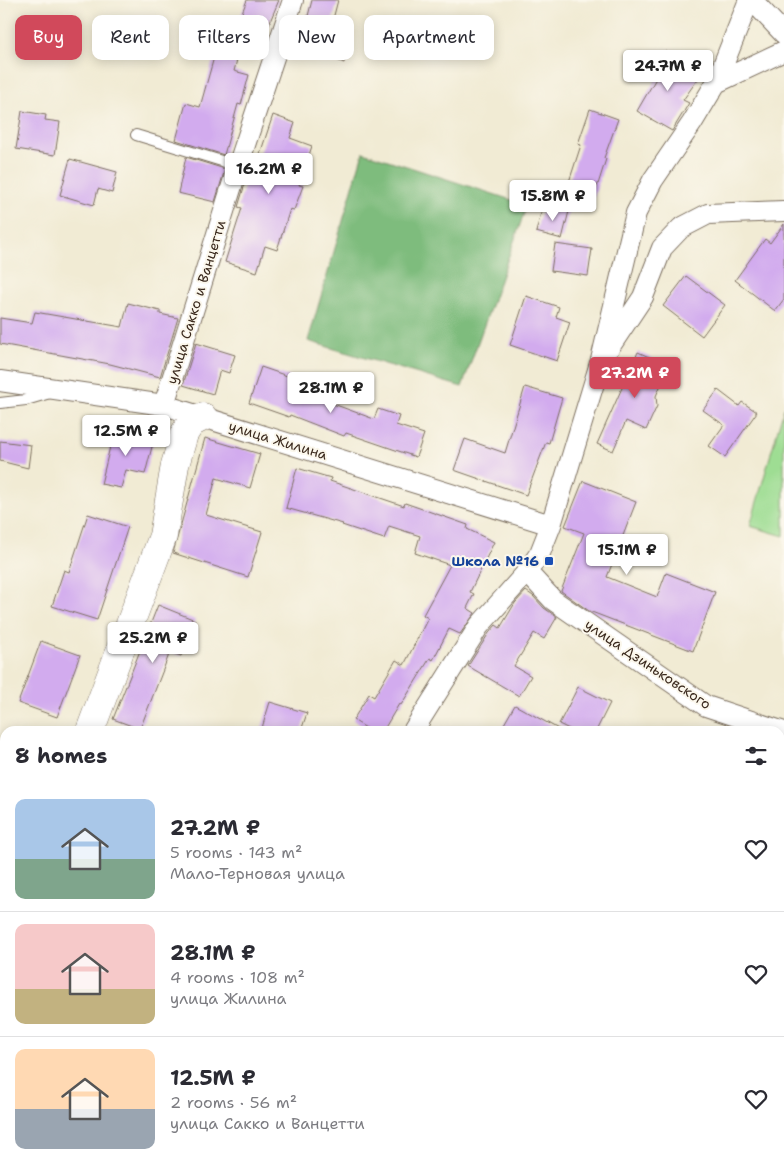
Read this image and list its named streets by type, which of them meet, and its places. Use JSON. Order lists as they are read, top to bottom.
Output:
{
  "streets": {
    "street": ["улица Сакко и Ванцетти", "улица Жилина", "улица Дзиньковского"]
  },
  "crossings": [
    ["улица Сакко и Ванцетти", "улица Жилина"]
  ],
  "places": {
    "transit": ["Школа №16"]
  },
  "page": {
    "chip": [
      "Buy",
      "Rent",
      "Filters",
      "New",
      "Apartment"
    ],
    "price": [
      "24.7M ₽",
      "16.2M ₽",
      "15.8M ₽",
      "27.2M ₽",
      "28.1M ₽",
      "12.5M ₽",
      "15.1M ₽",
      "25.2M ₽"
    ],
    "heading": "8 homes",
    "list": [
      {
        "name": "27.2M ₽",
        "note": "5 rooms · 143 m² · Мало-Терновая улица"
      },
      {
        "name": "28.1M ₽",
        "note": "4 rooms · 108 m² · улица Жилина"
      },
      {
        "name": "12.5M ₽",
        "note": "2 rooms · 56 m² · улица Сакко и Ванцетти"
      }
    ]
  }
}
